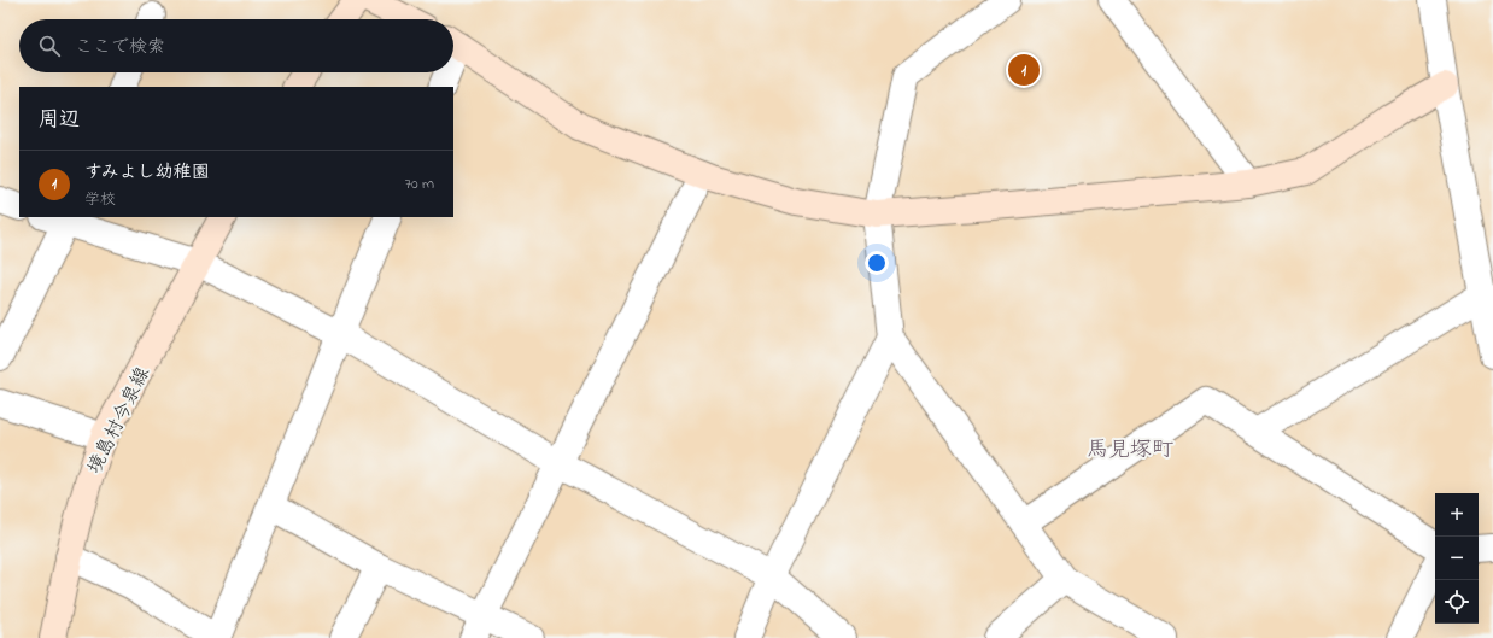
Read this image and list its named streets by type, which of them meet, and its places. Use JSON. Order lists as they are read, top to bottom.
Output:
{
  "streets": {
    "street": ["境島村今泉線"]
  },
  "districts": ["馬見塚町"],
  "page": {
    "search": "ここで検索",
    "pins": "1",
    "heading": "周辺",
    "list": [
      {
        "mark": "1",
        "name": "すみよし幼稚園",
        "note": "学校",
        "value": "70 m"
      }
    ],
    "map_buttons": ["+", "−"]
  }
}
